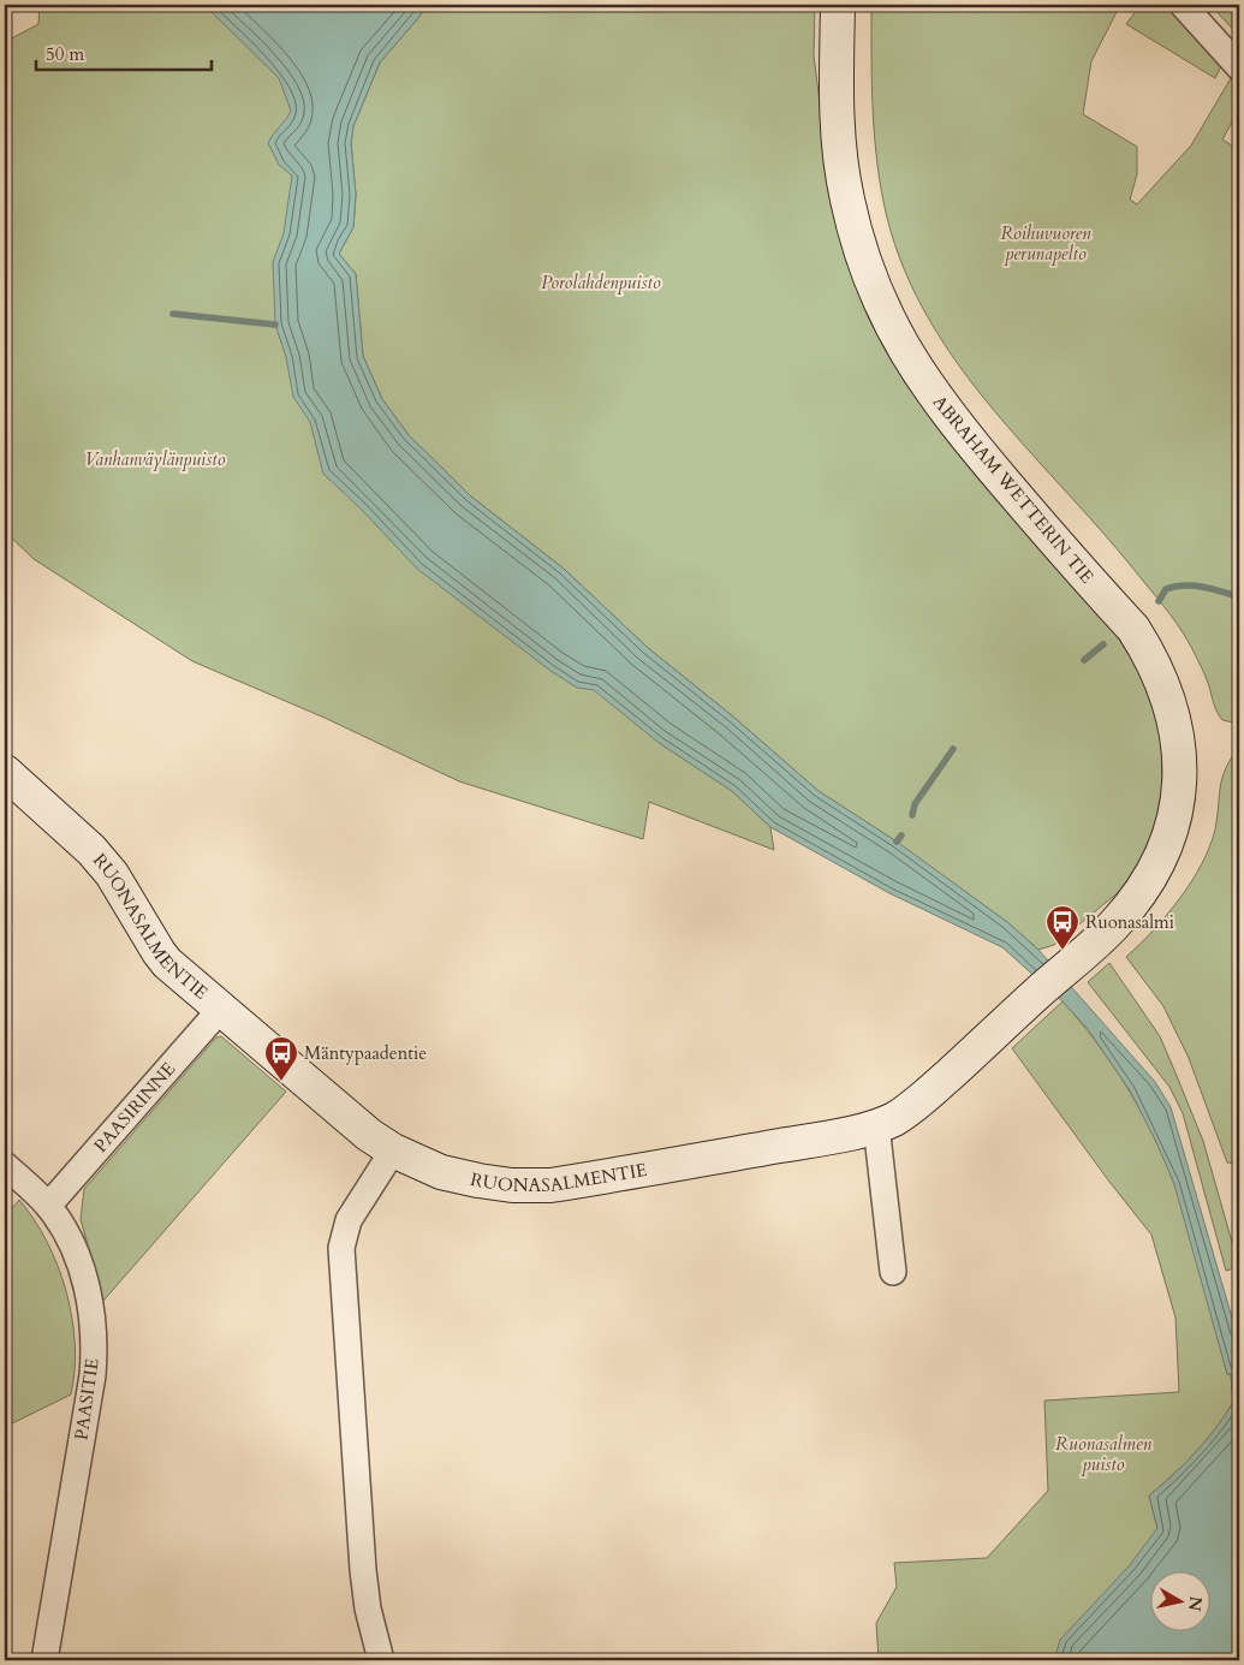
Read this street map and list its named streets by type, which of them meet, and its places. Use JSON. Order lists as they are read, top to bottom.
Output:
{
  "streets": {
    "street": [
      "ABRAHAM WETTERIN TIE",
      "RUONASALMENTIE",
      "PAASIRINNE",
      "PAASITIE"
    ]
  },
  "crossings": [
    ["ABRAHAM WETTERIN TIE", "RUONASALMENTIE"],
    ["RUONASALMENTIE", "PAASIRINNE"],
    ["PAASIRINNE", "PAASITIE"]
  ],
  "parks": [
    "Roihuvuoren perunapelto",
    "Porolahdenpuisto",
    "Vanhanväylänpuisto",
    "Ruonasalmen puisto"
  ],
  "places": {
    "bus stop": ["Ruonasalmi", "Mäntypaadentie"]
  },
  "scale_bar": "50 m",
  "north": "right"
}
